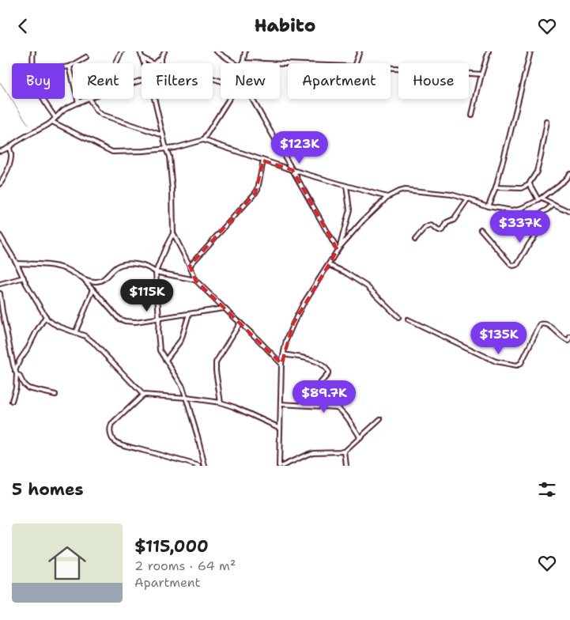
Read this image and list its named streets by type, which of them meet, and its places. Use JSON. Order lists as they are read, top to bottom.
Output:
{
  "page": {
    "header": "Habito",
    "chip": [
      "Buy",
      "Rent",
      "Filters",
      "New",
      "Apartment",
      "House"
    ],
    "price": [
      "$123K",
      "$337K",
      "$115K",
      "$135K",
      "$89.7K"
    ],
    "heading": "5 homes",
    "list": [
      {
        "name": "$115,000",
        "note": "2 rooms · 64 m² · Apartment"
      }
    ]
  }
}
